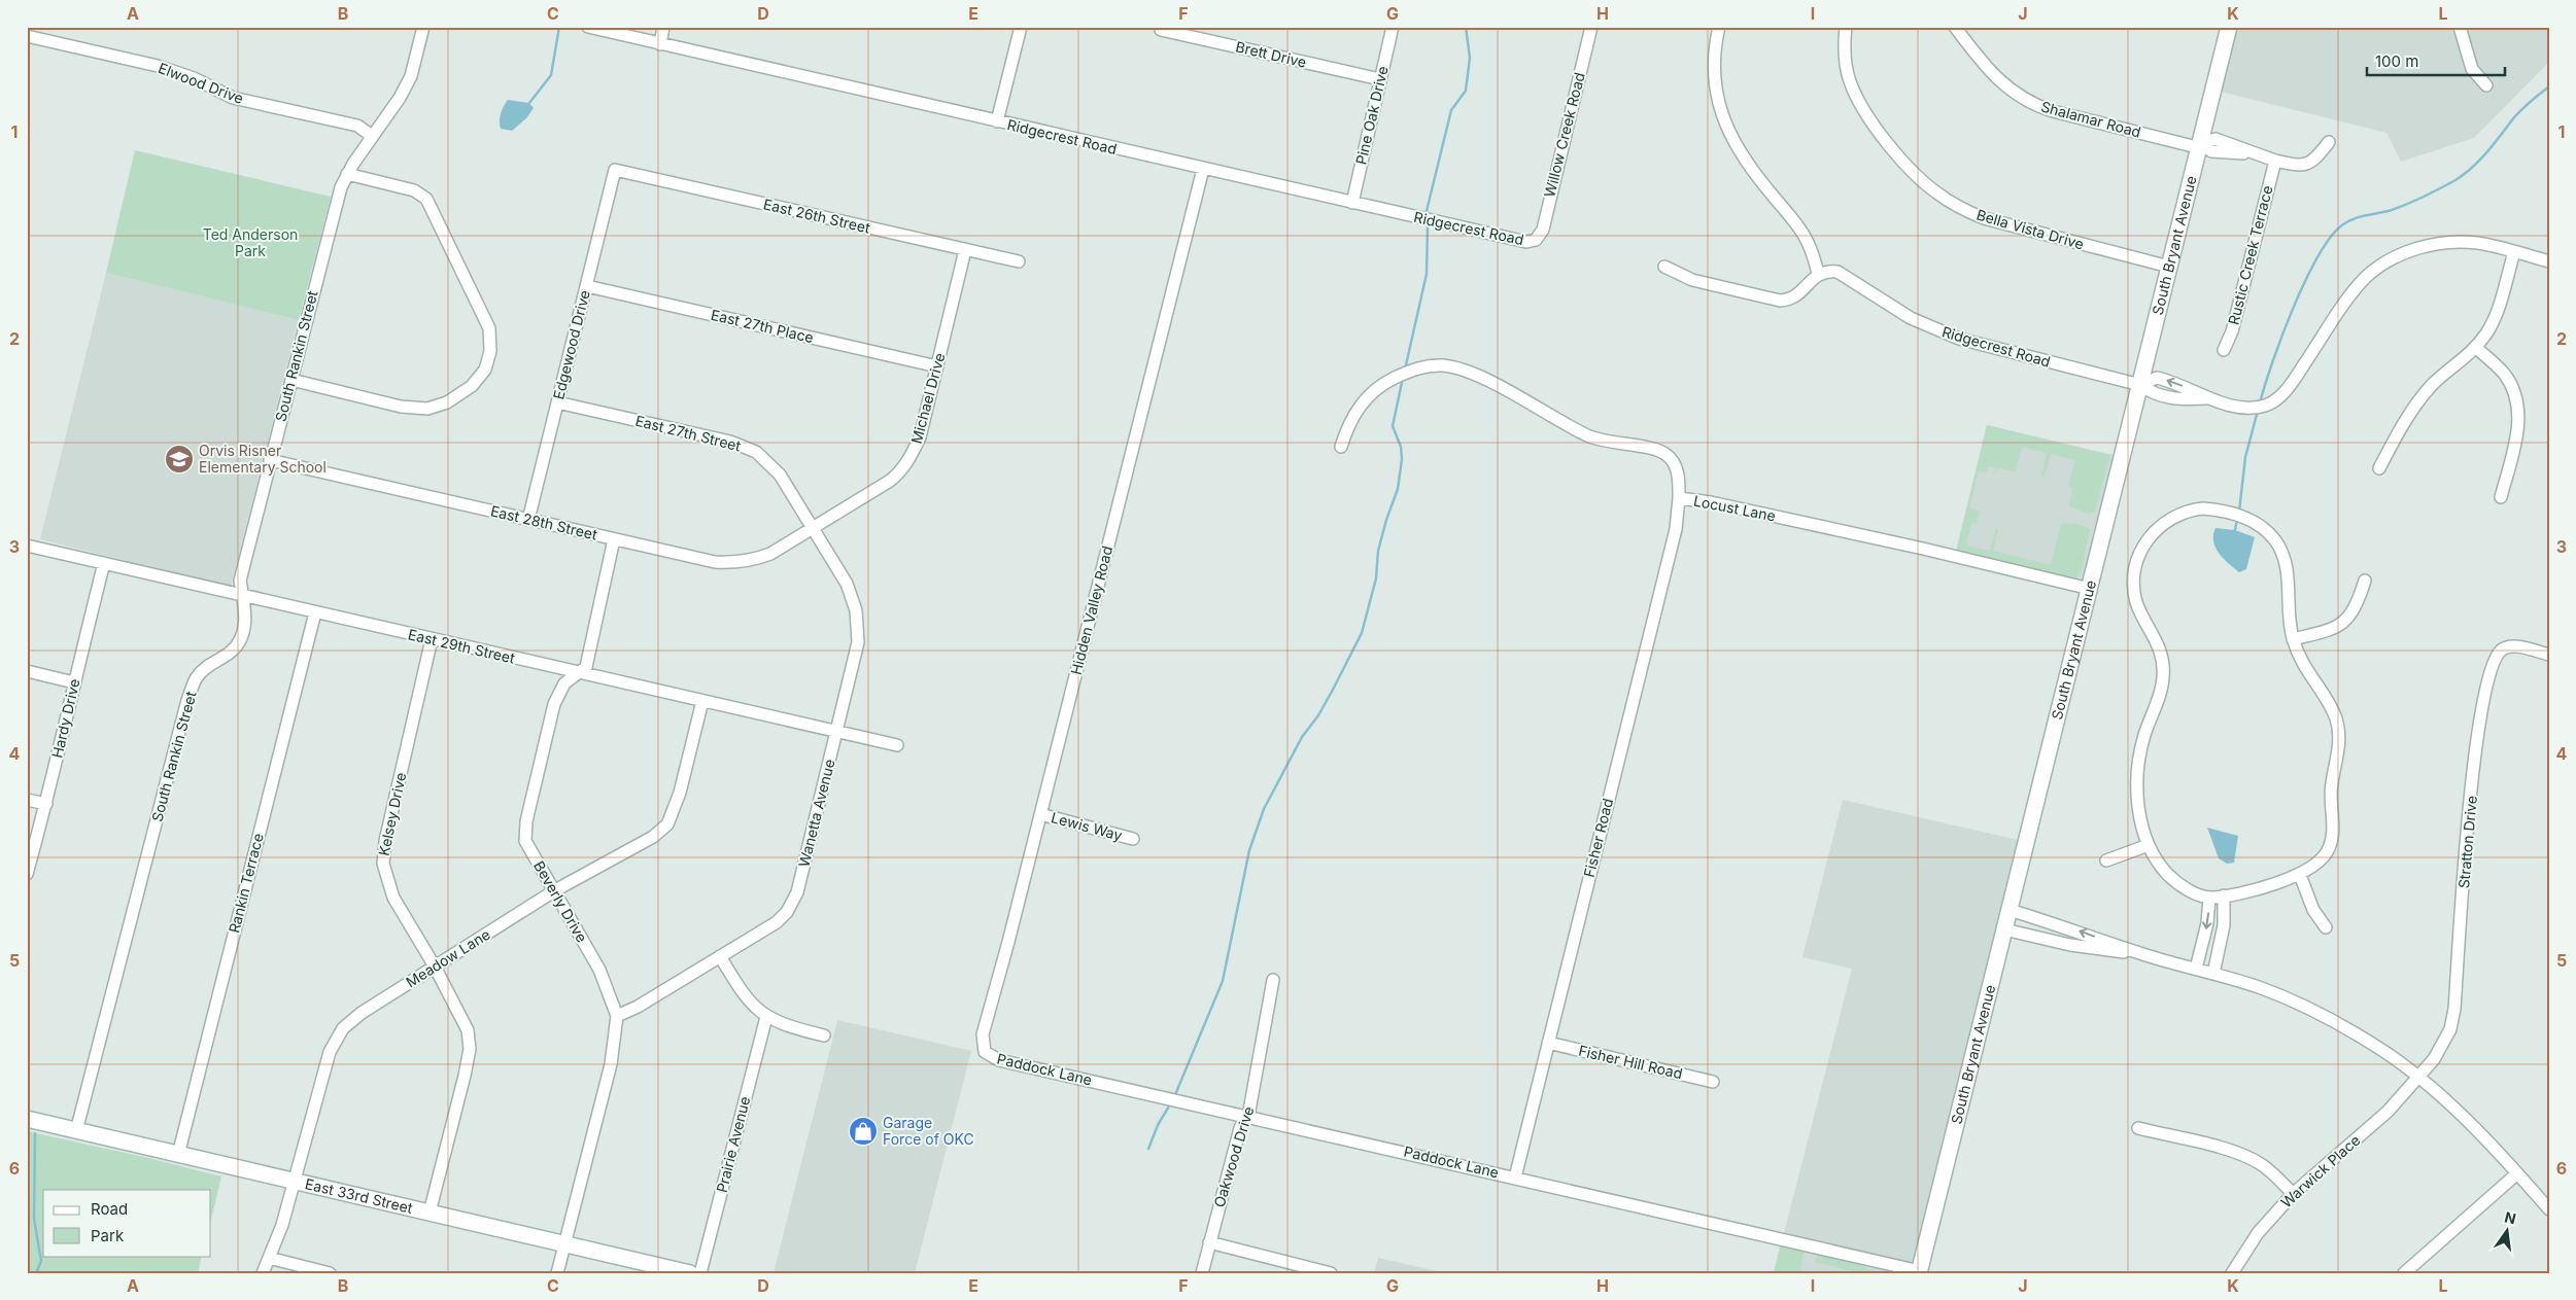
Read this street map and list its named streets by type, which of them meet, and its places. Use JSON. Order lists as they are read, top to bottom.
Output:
{
  "streets": {
    "street": [
      "Brett Drive",
      "Elwood Drive",
      "Pine Oak Drive",
      "Shalamar Road",
      "Willow Creek Road",
      "Ridgecrest Road",
      "East 26th Street",
      "Bella Vista Drive",
      "South Bryant Avenue",
      "Rustic Creek Terrace",
      "East 27th Place",
      "Edgewood Drive",
      "South Rankin Street",
      "Michael Drive",
      "East 27th Street",
      "Locust Lane",
      "East 28th Street",
      "Hidden Valley Road",
      "East 29th Street",
      "Hardy Drive",
      "Wanetta Avenue",
      "Kelsey Drive",
      "Lewis Way",
      "Fisher Road",
      "Stratton Drive",
      "Rankin Terrace",
      "Beverly Drive",
      "Meadow Lane",
      "Fisher Hill Road",
      "Paddock Lane",
      "Prairie Avenue",
      "Oakwood Drive",
      "Warwick Place",
      "East 33rd Street"
    ]
  },
  "crossings": [
    ["Brett Drive", "Pine Oak Drive"],
    ["Elwood Drive", "South Rankin Street"],
    ["Pine Oak Drive", "Ridgecrest Road"],
    ["Shalamar Road", "South Bryant Avenue"],
    ["Willow Creek Road", "Ridgecrest Road"],
    ["Ridgecrest Road", "South Bryant Avenue"],
    ["Ridgecrest Road", "Hidden Valley Road"],
    ["East 26th Street", "Edgewood Drive"],
    ["East 26th Street", "Michael Drive"],
    ["Bella Vista Drive", "South Bryant Avenue"],
    ["South Bryant Avenue", "Locust Lane"],
    ["South Bryant Avenue", "Paddock Lane"],
    ["East 27th Place", "Edgewood Drive"],
    ["East 27th Place", "Michael Drive"],
    ["Edgewood Drive", "East 27th Street"],
    ["Edgewood Drive", "East 28th Street"],
    ["South Rankin Street", "East 28th Street"],
    ["South Rankin Street", "East 29th Street"],
    ["South Rankin Street", "East 33rd Street"],
    ["Michael Drive", "East 27th Street"],
    ["Michael Drive", "East 28th Street"],
    ["Michael Drive", "Wanetta Avenue"],
    ["East 27th Street", "East 28th Street"],
    ["East 27th Street", "Wanetta Avenue"],
    ["Locust Lane", "Fisher Road"],
    ["East 28th Street", "Wanetta Avenue"],
    ["East 28th Street", "Beverly Drive"],
    ["Hidden Valley Road", "Lewis Way"],
    ["Hidden Valley Road", "Paddock Lane"],
    ["East 29th Street", "Hardy Drive"],
    ["East 29th Street", "Wanetta Avenue"],
    ["East 29th Street", "Kelsey Drive"],
    ["East 29th Street", "Rankin Terrace"],
    ["East 29th Street", "Beverly Drive"],
    ["East 29th Street", "Meadow Lane"],
    ["Wanetta Avenue", "Beverly Drive"],
    ["Kelsey Drive", "Meadow Lane"],
    ["Kelsey Drive", "East 33rd Street"],
    ["Fisher Road", "Fisher Hill Road"],
    ["Fisher Road", "Paddock Lane"],
    ["Stratton Drive", "Warwick Place"],
    ["Rankin Terrace", "East 33rd Street"],
    ["Beverly Drive", "Meadow Lane"],
    ["Beverly Drive", "East 33rd Street"],
    ["Meadow Lane", "East 33rd Street"],
    ["Paddock Lane", "Oakwood Drive"]
  ],
  "parks": ["Ted Anderson Park"],
  "places": {
    "school or university": ["Orvis Risner Elementary School"],
    "shop": ["Garage Force of OKC"]
  },
  "legend": ["Road", "Park"],
  "scale_bar": "100 m",
  "north": "top",
  "grid": {
    "columns": [
      "A",
      "B",
      "C",
      "D",
      "E",
      "F",
      "G",
      "H",
      "I",
      "J",
      "K",
      "L"
    ],
    "rows": [
      "1",
      "2",
      "3",
      "4",
      "5",
      "6"
    ]
  }
}
